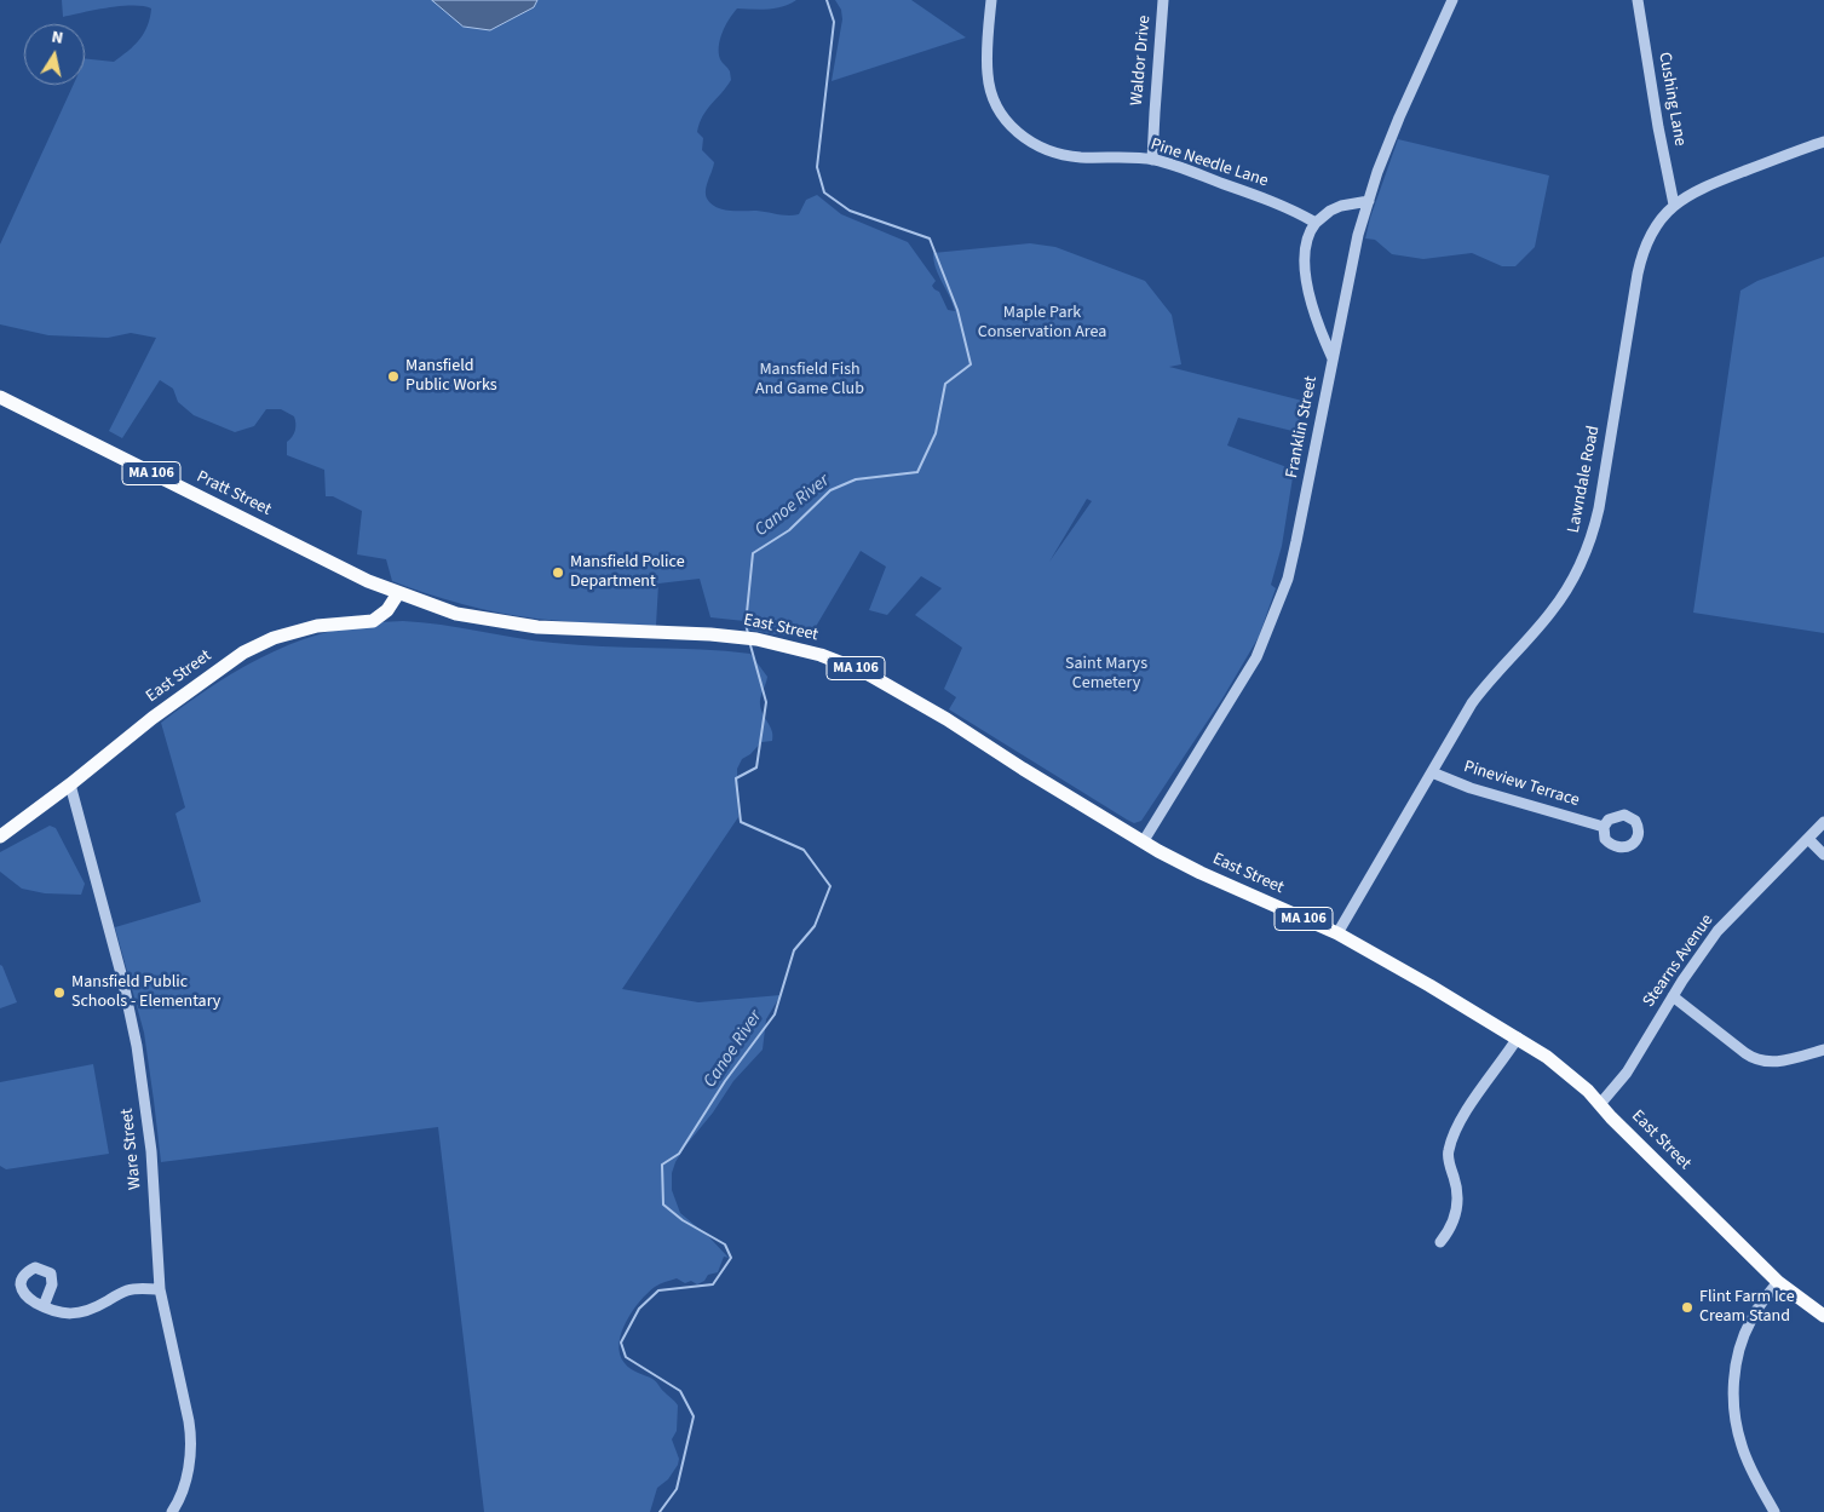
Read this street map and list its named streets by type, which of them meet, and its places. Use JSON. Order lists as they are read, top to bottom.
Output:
{
  "streets": {
    "main road": ["MA 106", "Pratt Street", "East Street"],
    "street": [
      "Waldor Drive",
      "Cushing Lane",
      "Pine Needle Lane",
      "Franklin Street",
      "Lawndale Road",
      "Pineview Terrace",
      "Stearns Avenue",
      "Ware Street"
    ]
  },
  "crossings": [
    ["Waldor Drive", "Pine Needle Lane"],
    ["Cushing Lane", "Lawndale Road"],
    ["Franklin Street", "East Street"],
    ["MA 106", "East Street"],
    ["Lawndale Road", "East Street"],
    ["Lawndale Road", "Pineview Terrace"],
    ["Pratt Street", "East Street"],
    ["East Street", "Stearns Avenue"],
    ["East Street", "Ware Street"]
  ],
  "water": ["Canoe River"],
  "parks": ["Maple Park Conservation Area", "Mansfield Fish And Game Club", "Saint Marys Cemetery"],
  "places": [
    "Mansfield Public Works",
    "Mansfield Police Department",
    "Mansfield Public Schools - Elementary",
    "Flint Farm Ice Cream Stand"
  ],
  "north": "top"
}
